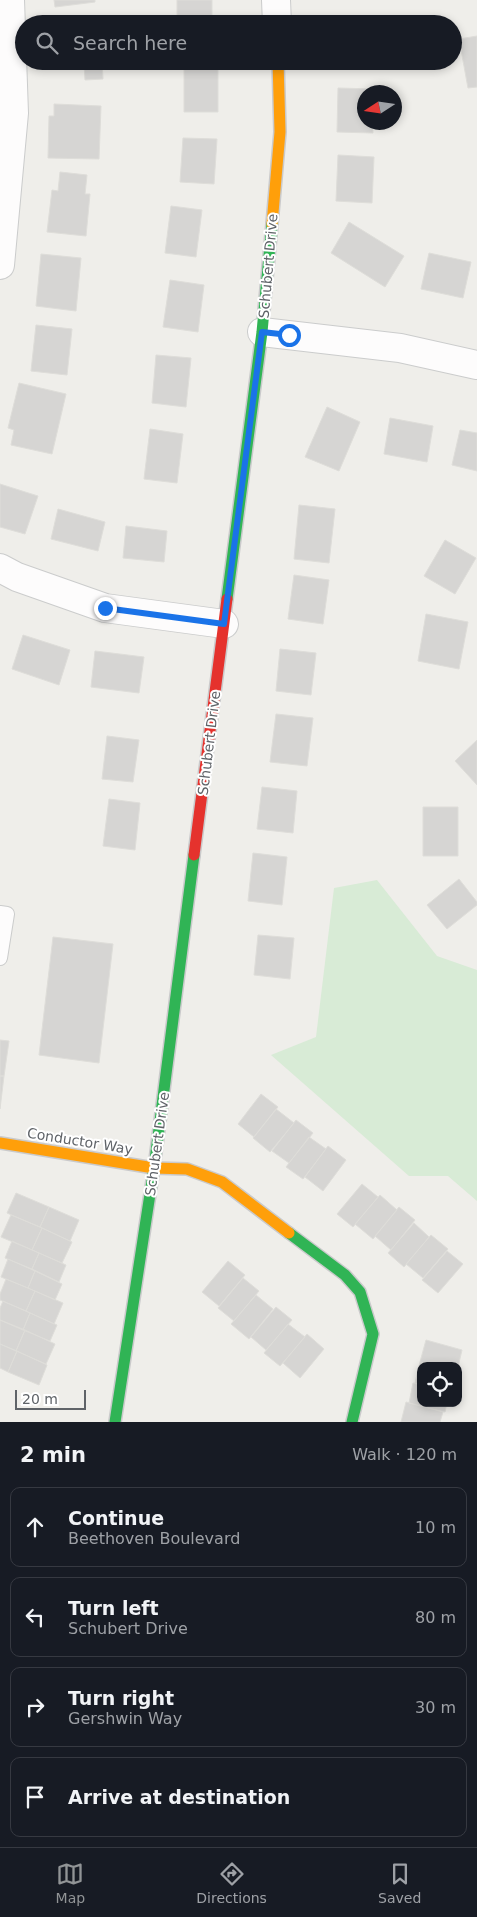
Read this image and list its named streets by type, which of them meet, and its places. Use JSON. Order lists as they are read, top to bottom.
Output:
{
  "streets": {
    "street": ["Schubert Drive", "Conductor Way"]
  },
  "crossings": [
    ["Schubert Drive", "Conductor Way"]
  ],
  "scale_bar": "20 m",
  "north": "left",
  "page": {
    "search": "Search here",
    "scale": "20 m",
    "heading": ["2 min", "Walk · 120 m"],
    "list": [
      ["Continue", "Beethoven Boulevard", "10 m"],
      ["Turn left", "Schubert Drive", "80 m"],
      ["Turn right", "Gershwin Way", "30 m"],
      "Arrive at destination"
    ],
    "nav": ["Map", "Directions", "Saved"]
  }
}
